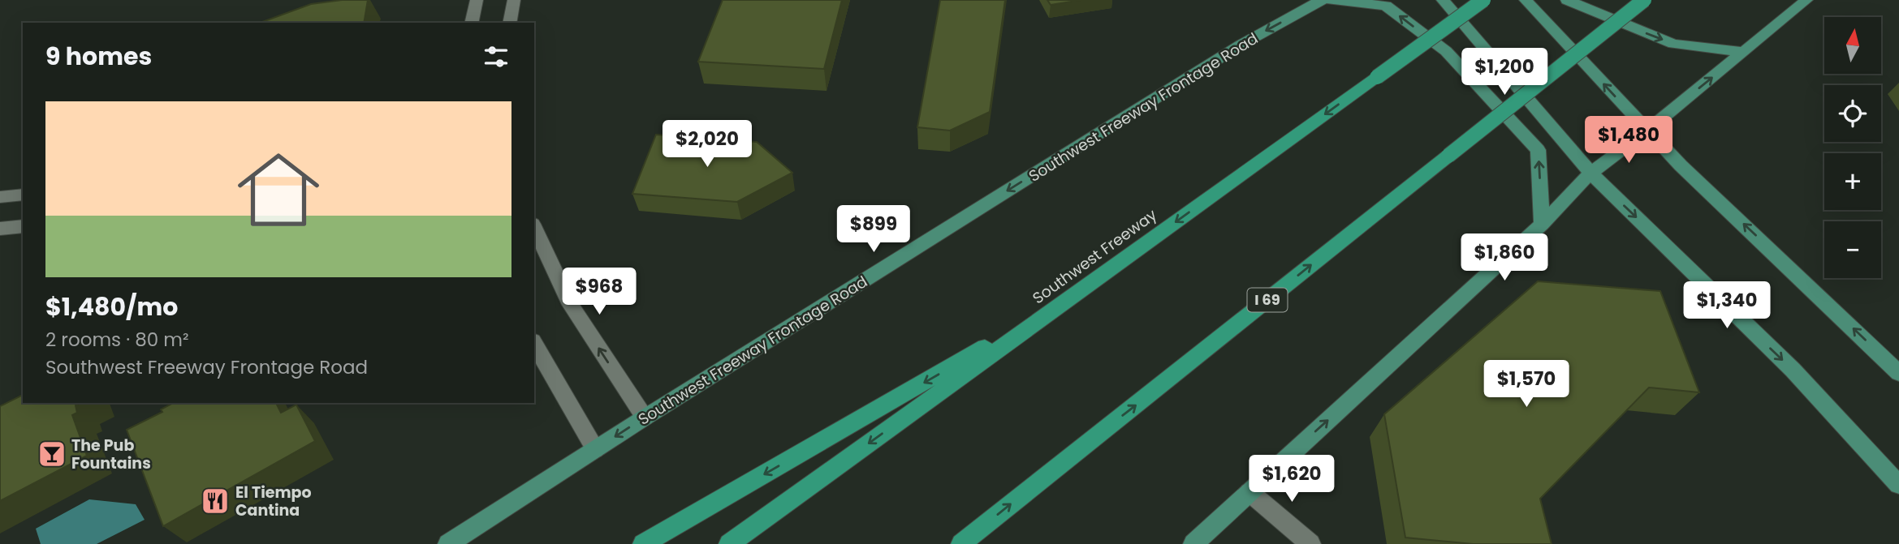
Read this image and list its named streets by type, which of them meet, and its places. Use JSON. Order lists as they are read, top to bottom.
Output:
{
  "streets": {
    "highway": ["Southwest Freeway", "I 69"],
    "main road": ["Southwest Freeway Frontage Road"]
  },
  "one_way": ["Southwest Freeway Frontage Road"],
  "places": {
    "bar": ["The Pub Fountains"],
    "restaurant": ["El Tiempo Cantina"]
  },
  "north": "top",
  "page": {
    "map_buttons": ["+", "−"],
    "heading": "9 homes",
    "price": [
      "$1,200",
      "$1,480",
      "$2,020",
      "$899",
      "$1,860",
      "$968",
      "$1,340",
      "$1,570",
      "$1,620"
    ],
    "list": [
      {
        "name": "$1,480/mo",
        "note": "2 rooms · 80 m² · Southwest Freeway Frontage Road"
      }
    ]
  }
}
